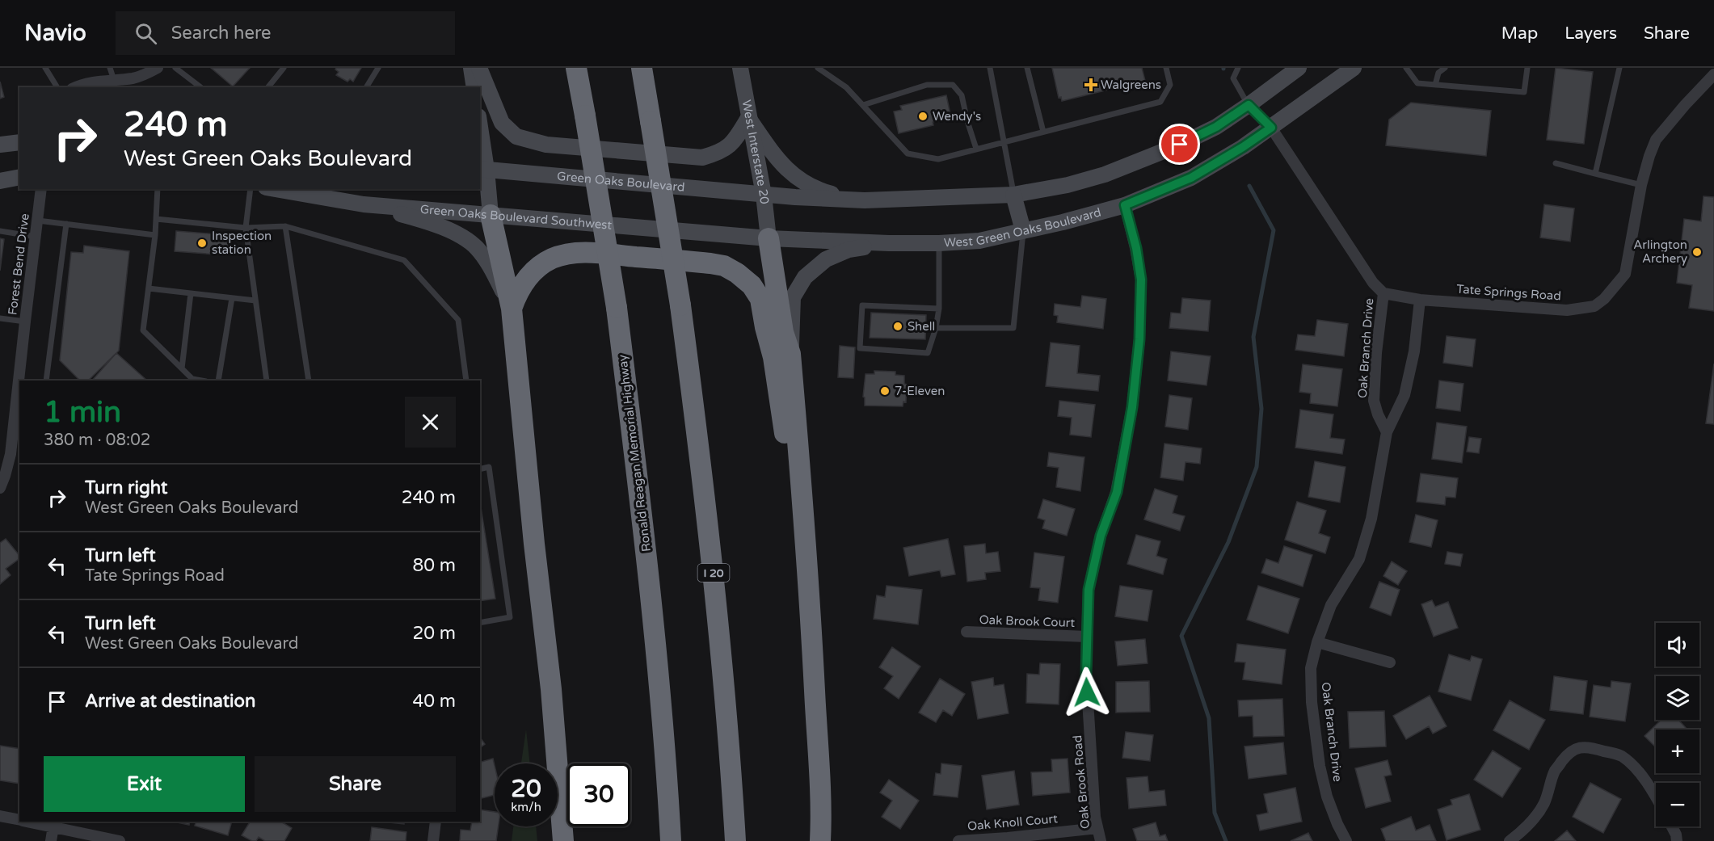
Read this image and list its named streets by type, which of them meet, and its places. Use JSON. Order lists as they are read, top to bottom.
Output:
{
  "streets": {
    "highway": ["Ronald Reagan Memorial Highway", "I 20"],
    "main road": [
      "West Interstate 20",
      "Green Oaks Boulevard",
      "Green Oaks Boulevard Southwest",
      "West Green Oaks Boulevard"
    ],
    "street": [
      "Forest Bend Drive",
      "Tate Springs Road",
      "Oak Branch Drive",
      "Oak Brook Court",
      "Oak Brook Road",
      "Oak Knoll Court"
    ]
  },
  "crossings": [
    ["West Interstate 20", "Green Oaks Boulevard"],
    ["West Interstate 20", "Green Oaks Boulevard Southwest"],
    ["West Interstate 20", "West Green Oaks Boulevard"],
    ["Green Oaks Boulevard Southwest", "West Green Oaks Boulevard"],
    ["West Green Oaks Boulevard", "Oak Brook Road"],
    ["Tate Springs Road", "Oak Branch Drive"],
    ["Oak Brook Court", "Oak Brook Road"],
    ["Oak Brook Road", "Oak Knoll Court"]
  ],
  "places": {
    "health": ["Walgreens"],
    "other": [
      "Wendy's",
      "Inspection station",
      "Arlington Archery",
      "Shell",
      "7-Eleven"
    ]
  },
  "page": {
    "header": "Navio",
    "search": "Search here",
    "nav": ["Map", "Layers", "Share"],
    "turn": ["240 m", "West Green Oaks Boulevard"],
    "heading": ["1 min", "380 m · 08:02"],
    "list": [
      {
        "name": "Turn right",
        "note": "West Green Oaks Boulevard",
        "value": "240 m"
      },
      {
        "name": "Turn left",
        "note": "Tate Springs Road",
        "value": "80 m"
      },
      {
        "name": "Turn left",
        "note": "West Green Oaks Boulevard",
        "value": "20 m"
      },
      {
        "name": "Arrive at destination",
        "value": "40 m"
      }
    ],
    "map_buttons": ["+", "−"],
    "buttons": ["Exit", "Share"],
    "speed": "20 km/h",
    "limit": "30"
  }
}
